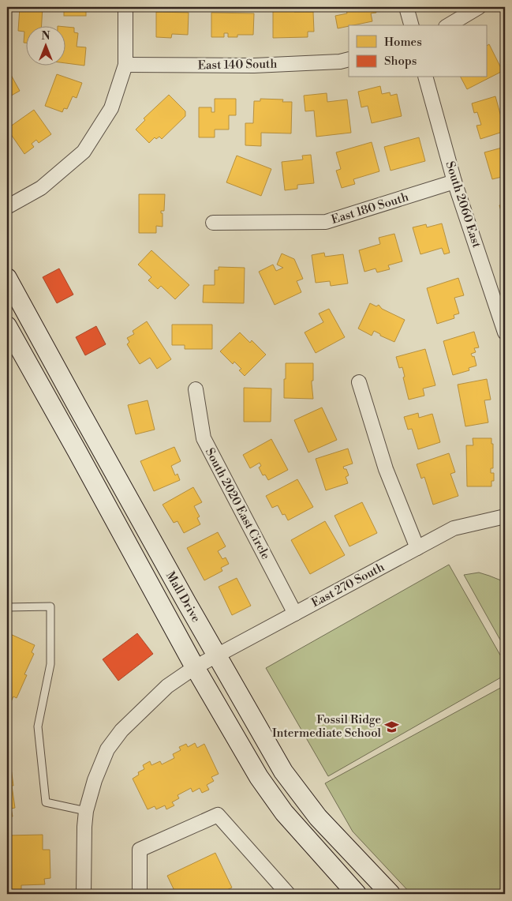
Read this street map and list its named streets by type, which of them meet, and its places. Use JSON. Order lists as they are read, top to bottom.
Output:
{
  "streets": {
    "main road": ["Mall Drive"],
    "street": [
      "East 140 South",
      "South 2060 East",
      "East 180 South",
      "South 2020 East Circle",
      "East 270 South"
    ]
  },
  "crossings": [
    ["South 2060 East", "East 180 South"],
    ["South 2020 East Circle", "East 270 South"],
    ["East 270 South", "Mall Drive"]
  ],
  "places": {
    "school or university": ["Fossil Ridge Intermediate School"]
  },
  "legend": ["Homes", "Shops"],
  "north": "top"
}
